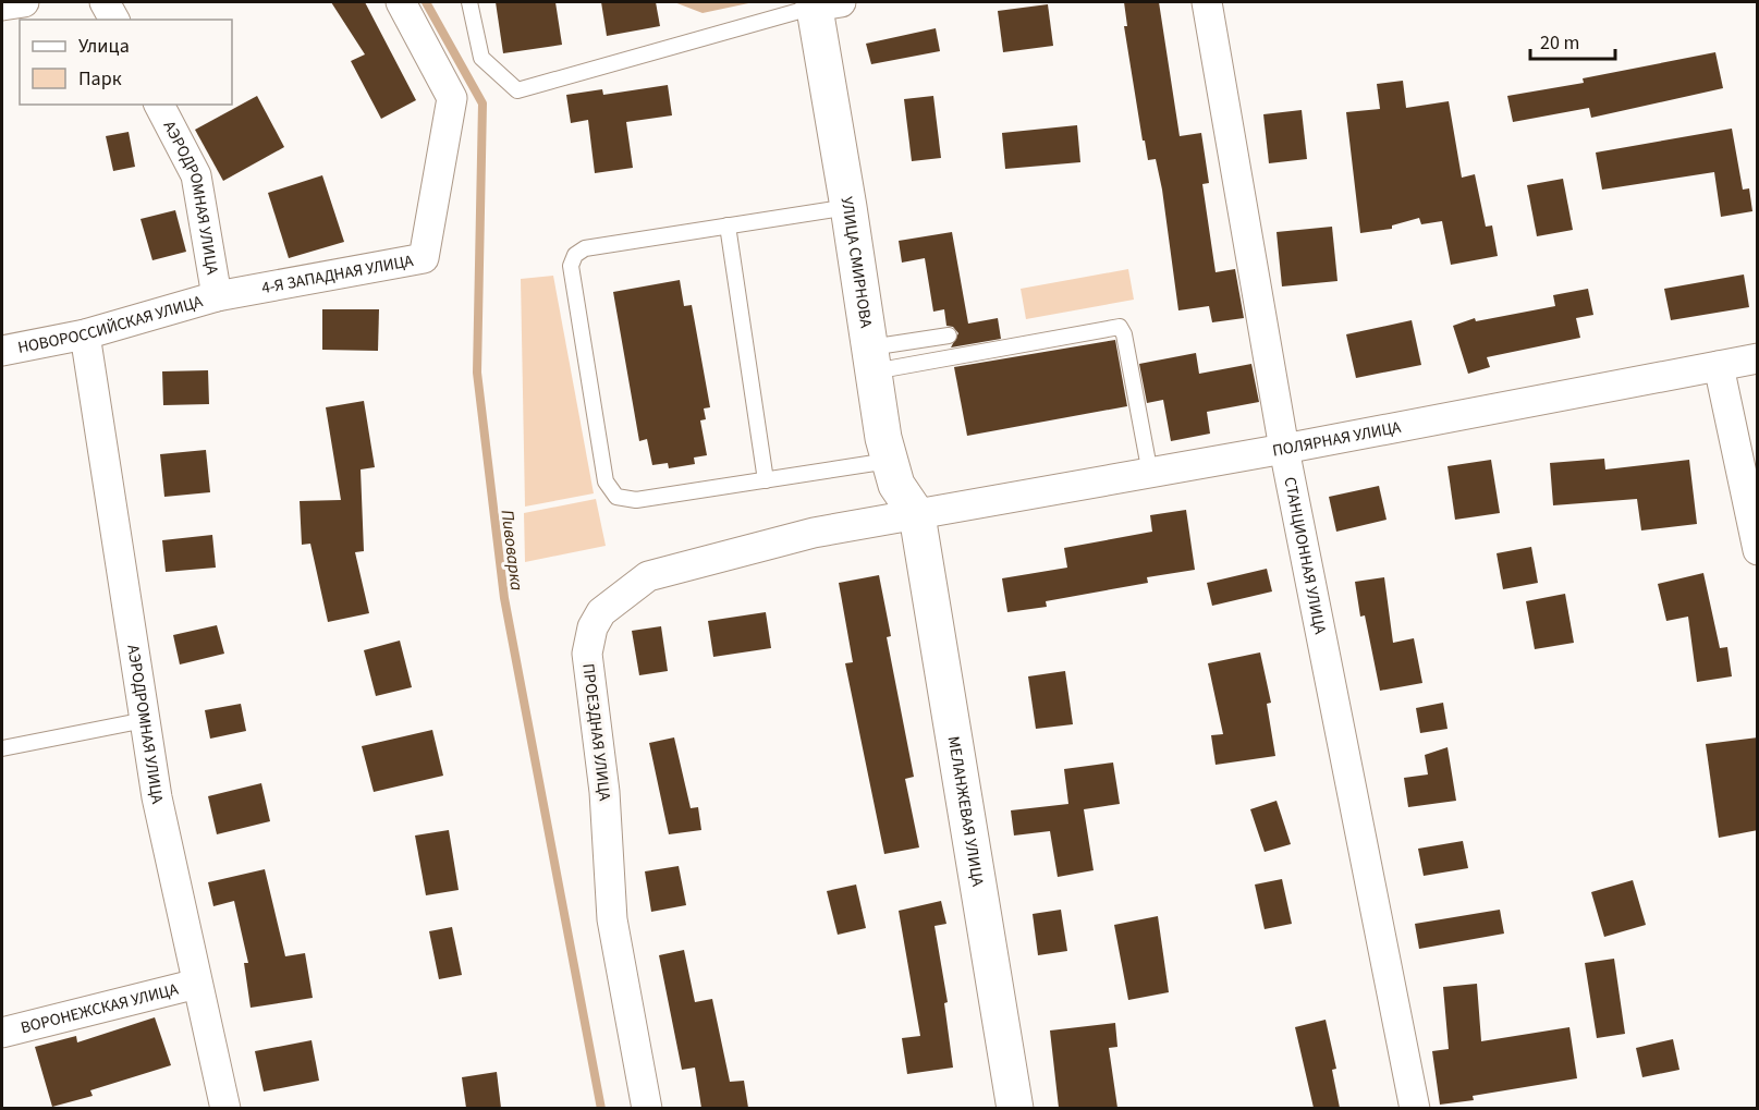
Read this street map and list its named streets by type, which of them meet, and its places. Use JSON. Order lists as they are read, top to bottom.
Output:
{
  "streets": {
    "street": [
      "АЭРОДРОМНАЯ УЛИЦА",
      "УЛИЦА СМИРНОВА",
      "4-Я ЗАПАДНАЯ УЛИЦА",
      "НОВОРОССИЙСКАЯ УЛИЦА",
      "ПОЛЯРНАЯ УЛИЦА",
      "СТАНЦИОННАЯ УЛИЦА",
      "ПРОЕЗДНАЯ УЛИЦА",
      "МЕЛАНЖЕВАЯ УЛИЦА",
      "ВОРОНЕЖСКАЯ УЛИЦА"
    ]
  },
  "crossings": [
    ["АЭРОДРОМНАЯ УЛИЦА", "4-Я ЗАПАДНАЯ УЛИЦА"],
    ["АЭРОДРОМНАЯ УЛИЦА", "НОВОРОССИЙСКАЯ УЛИЦА"],
    ["АЭРОДРОМНАЯ УЛИЦА", "ВОРОНЕЖСКАЯ УЛИЦА"],
    ["УЛИЦА СМИРНОВА", "ПОЛЯРНАЯ УЛИЦА"],
    ["УЛИЦА СМИРНОВА", "ПРОЕЗДНАЯ УЛИЦА"],
    ["УЛИЦА СМИРНОВА", "МЕЛАНЖЕВАЯ УЛИЦА"],
    ["4-Я ЗАПАДНАЯ УЛИЦА", "НОВОРОССИЙСКАЯ УЛИЦА"],
    ["ПОЛЯРНАЯ УЛИЦА", "СТАНЦИОННАЯ УЛИЦА"],
    ["ПОЛЯРНАЯ УЛИЦА", "ПРОЕЗДНАЯ УЛИЦА"],
    ["ПОЛЯРНАЯ УЛИЦА", "МЕЛАНЖЕВАЯ УЛИЦА"],
    ["ПРОЕЗДНАЯ УЛИЦА", "МЕЛАНЖЕВАЯ УЛИЦА"]
  ],
  "water": ["Пивоварка"],
  "legend": ["Улица", "Парк"],
  "scale_bar": "20 m"
}
